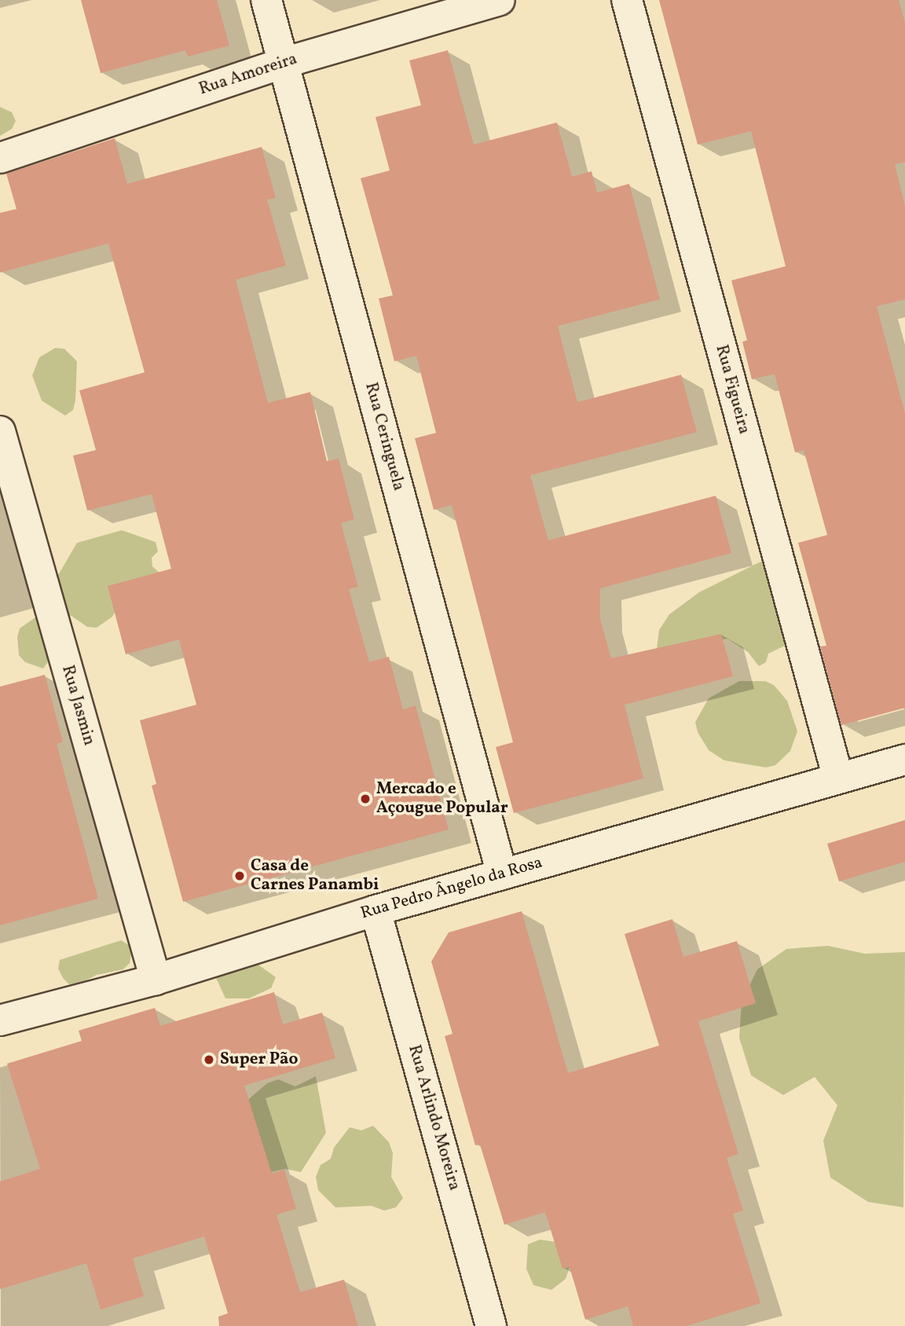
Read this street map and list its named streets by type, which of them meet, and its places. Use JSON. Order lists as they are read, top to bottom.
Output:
{
  "streets": {
    "street": [
      "Rua Amoreira",
      "Rua Figueira",
      "Rua Ceringuela",
      "Rua Jasmin",
      "Rua Pedro Ângelo da Rosa",
      "Rua Arlindo Moreira"
    ]
  },
  "crossings": [
    ["Rua Amoreira", "Rua Ceringuela"],
    ["Rua Figueira", "Rua Pedro Ângelo da Rosa"],
    ["Rua Ceringuela", "Rua Pedro Ângelo da Rosa"],
    ["Rua Jasmin", "Rua Pedro Ângelo da Rosa"],
    ["Rua Pedro Ângelo da Rosa", "Rua Arlindo Moreira"]
  ],
  "places": ["Mercado e Açougue Popular", "Casa de Carnes Panambi", "Super Pão"]
}
